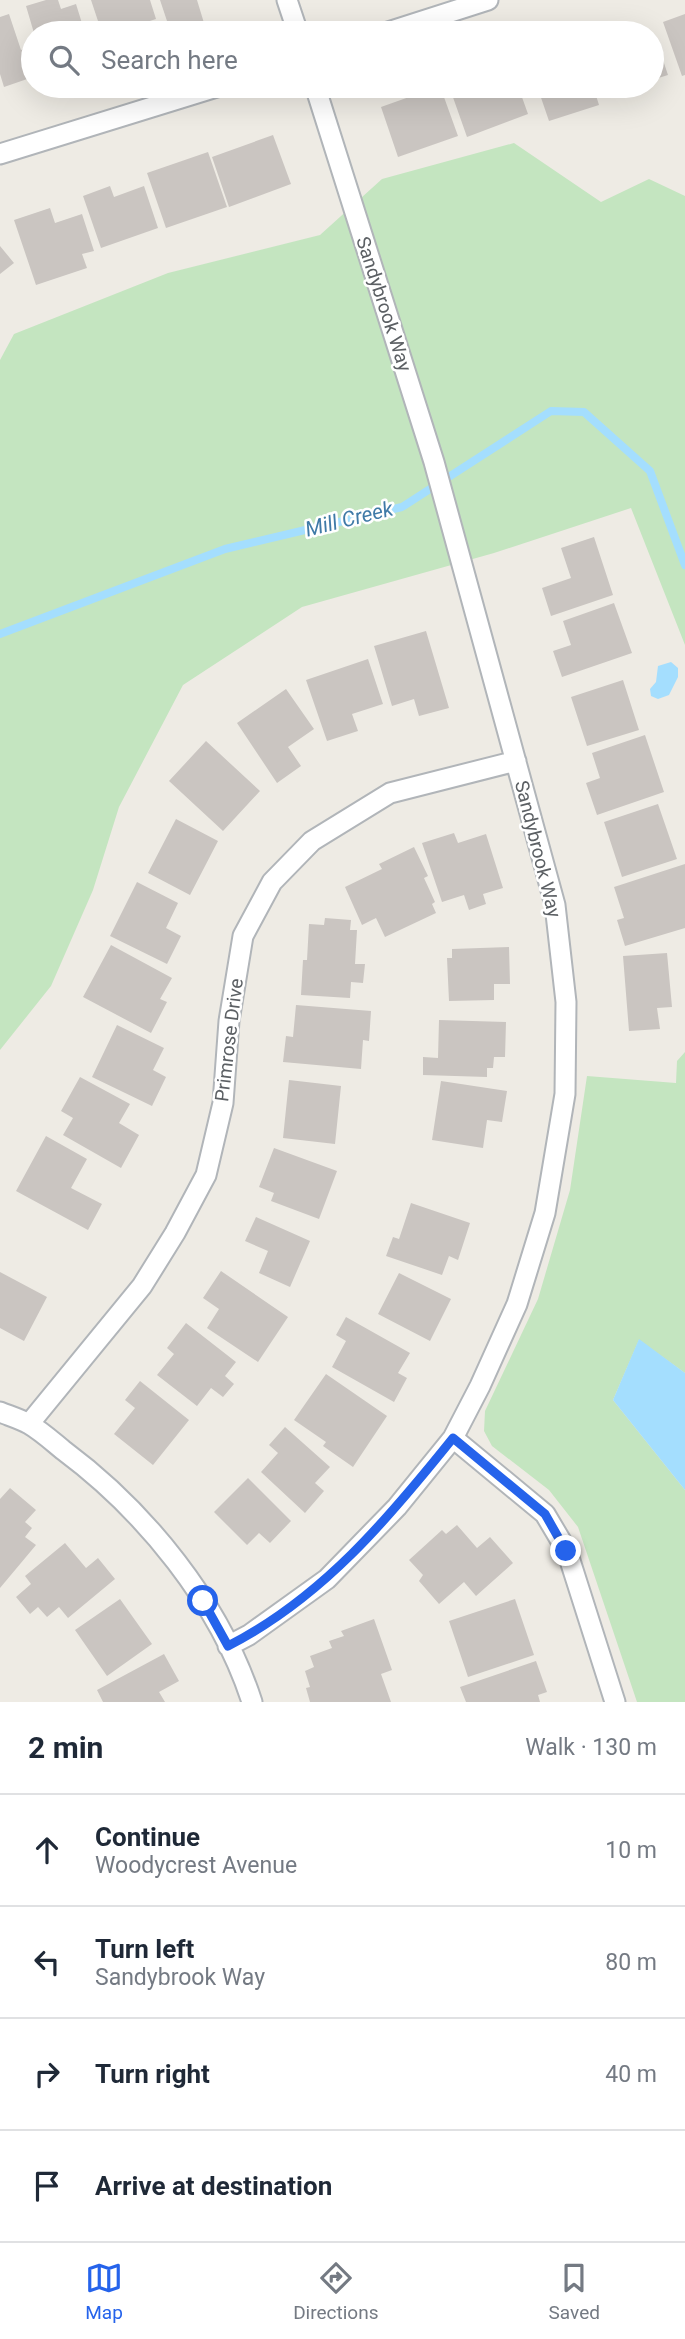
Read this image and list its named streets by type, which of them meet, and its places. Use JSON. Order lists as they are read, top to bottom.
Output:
{
  "streets": {
    "street": ["Sandybrook Way", "Primrose Drive"]
  },
  "crossings": [
    ["Sandybrook Way", "Primrose Drive"]
  ],
  "water": ["Mill Creek"],
  "page": {
    "search": "Search here",
    "heading": ["2 min", "Walk · 130 m"],
    "list": [
      ["Continue", "Woodycrest Avenue", "10 m"],
      ["Turn left", "Sandybrook Way", "80 m"],
      ["Turn right", "40 m"],
      "Arrive at destination"
    ],
    "nav": ["Map", "Directions", "Saved"]
  }
}
